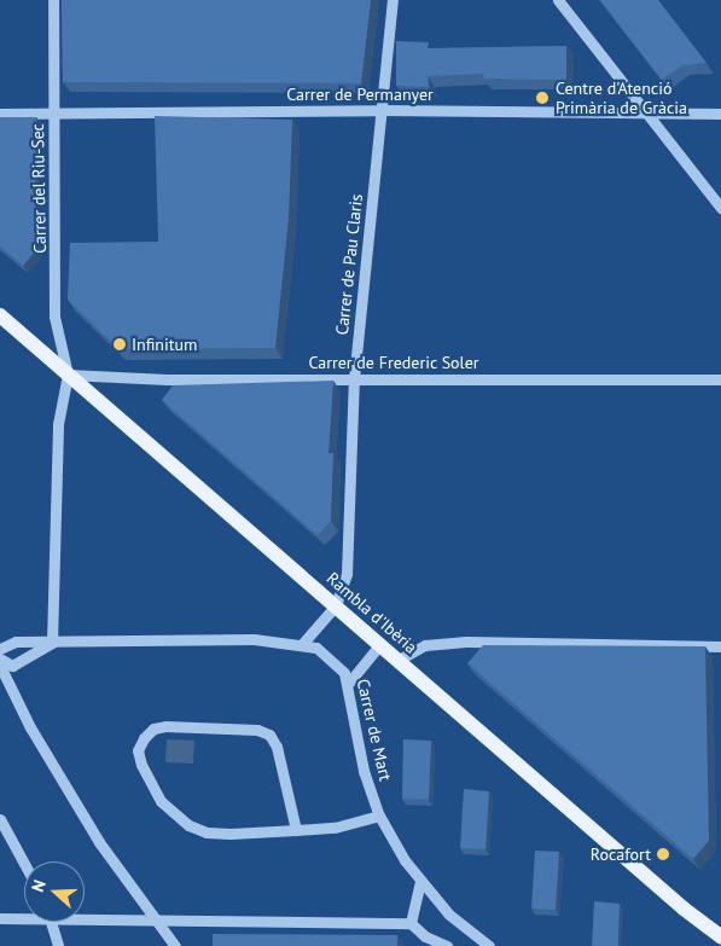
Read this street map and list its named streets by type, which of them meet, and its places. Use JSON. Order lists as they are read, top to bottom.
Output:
{
  "streets": {
    "main road": ["Rambla d'Ibèria"],
    "street": [
      "Carrer de Permanyer",
      "Carrer del Riu-Sec",
      "Carrer de Pau Claris",
      "Carrer de Frederic Soler",
      "Carrer de Mart"
    ]
  },
  "crossings": [
    ["Carrer de Permanyer", "Carrer del Riu-Sec"],
    ["Carrer de Permanyer", "Carrer de Pau Claris"],
    ["Carrer del Riu-Sec", "Carrer de Frederic Soler"],
    ["Carrer del Riu-Sec", "Rambla d'Ibèria"],
    ["Carrer de Pau Claris", "Carrer de Frederic Soler"],
    ["Carrer de Pau Claris", "Rambla d'Ibèria"],
    ["Carrer de Frederic Soler", "Rambla d'Ibèria"]
  ],
  "places": ["Centre d'Atenció Primària de Gràcia", "Infinitum", "Rocafort"],
  "north": "left"
}
